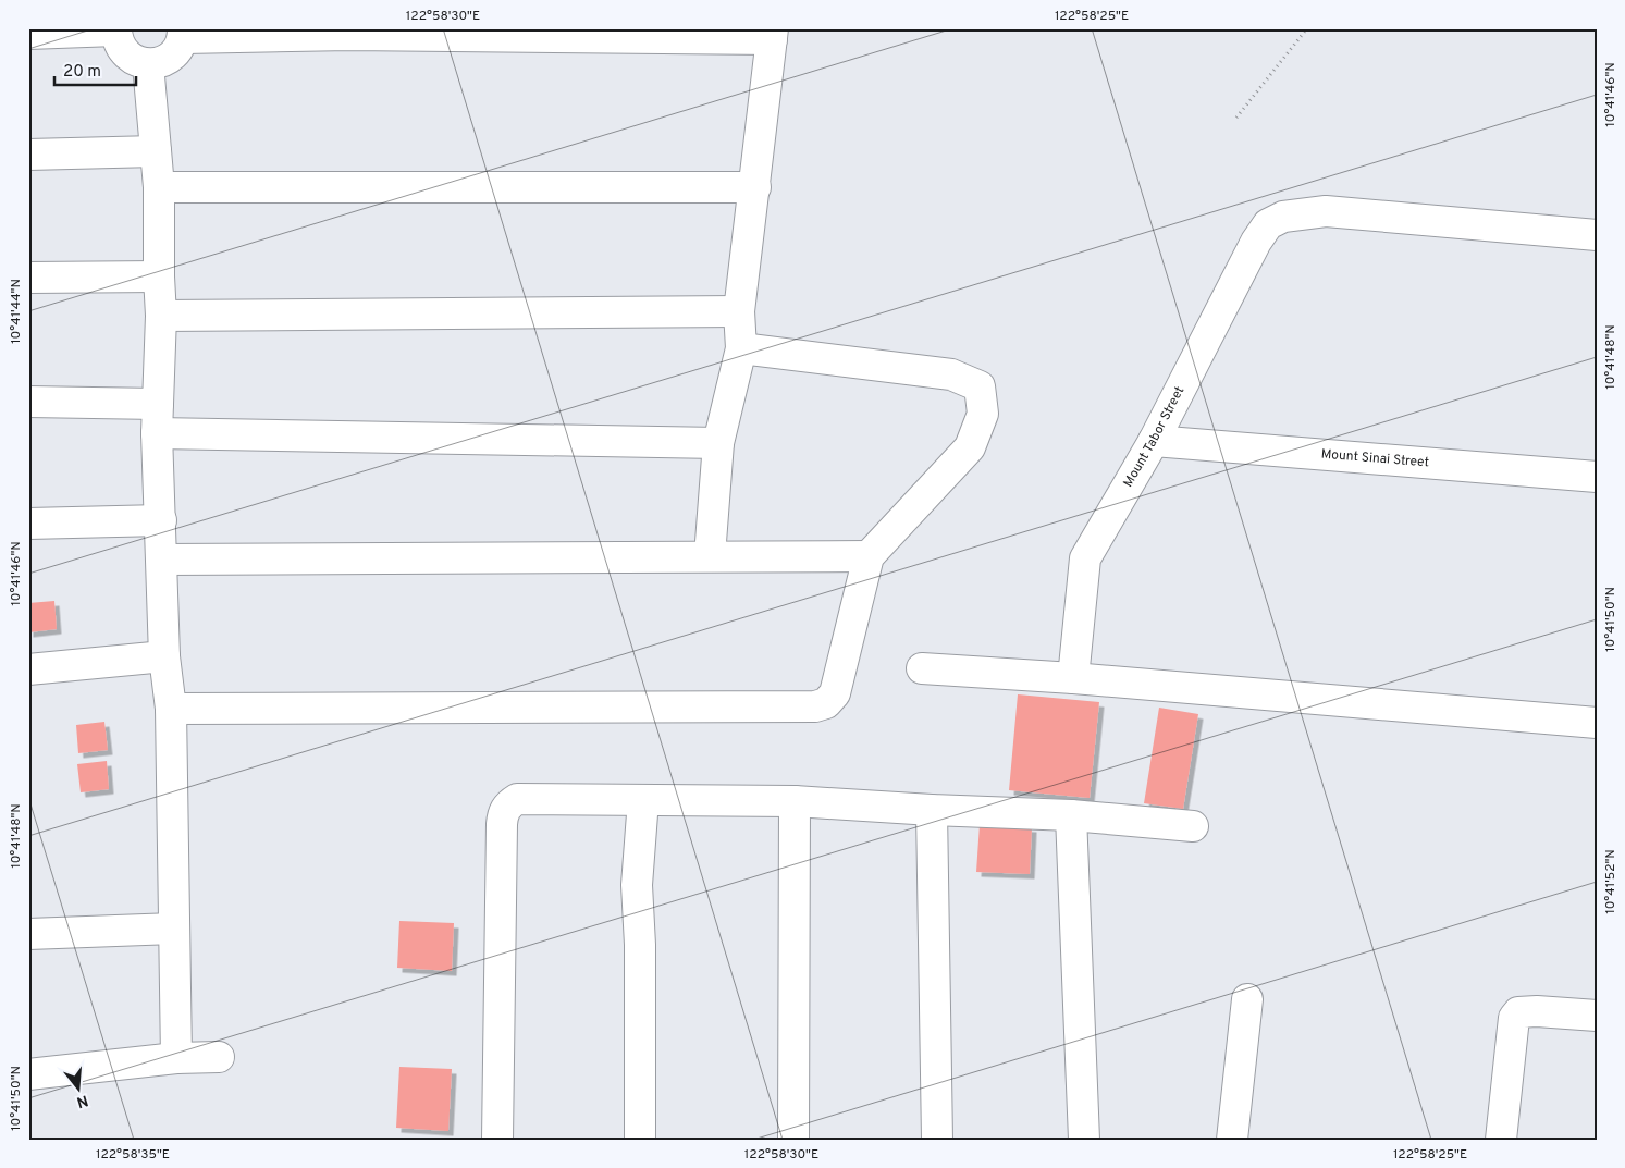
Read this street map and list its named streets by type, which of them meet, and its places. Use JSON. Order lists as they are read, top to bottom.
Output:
{
  "streets": {
    "street": ["Mount Tabor Street", "Mount Sinai Street"]
  },
  "crossings": [
    ["Mount Tabor Street", "Mount Sinai Street"]
  ],
  "scale_bar": "20 m",
  "north": "bottom",
  "coordinates": [
    "122°58'30\"E",
    "122°58'25\"E",
    "10°41'46\"N",
    "10°41'44\"N",
    "10°41'48\"N",
    "10°41'50\"N",
    "10°41'52\"N",
    "122°58'35\"E"
  ]
}
